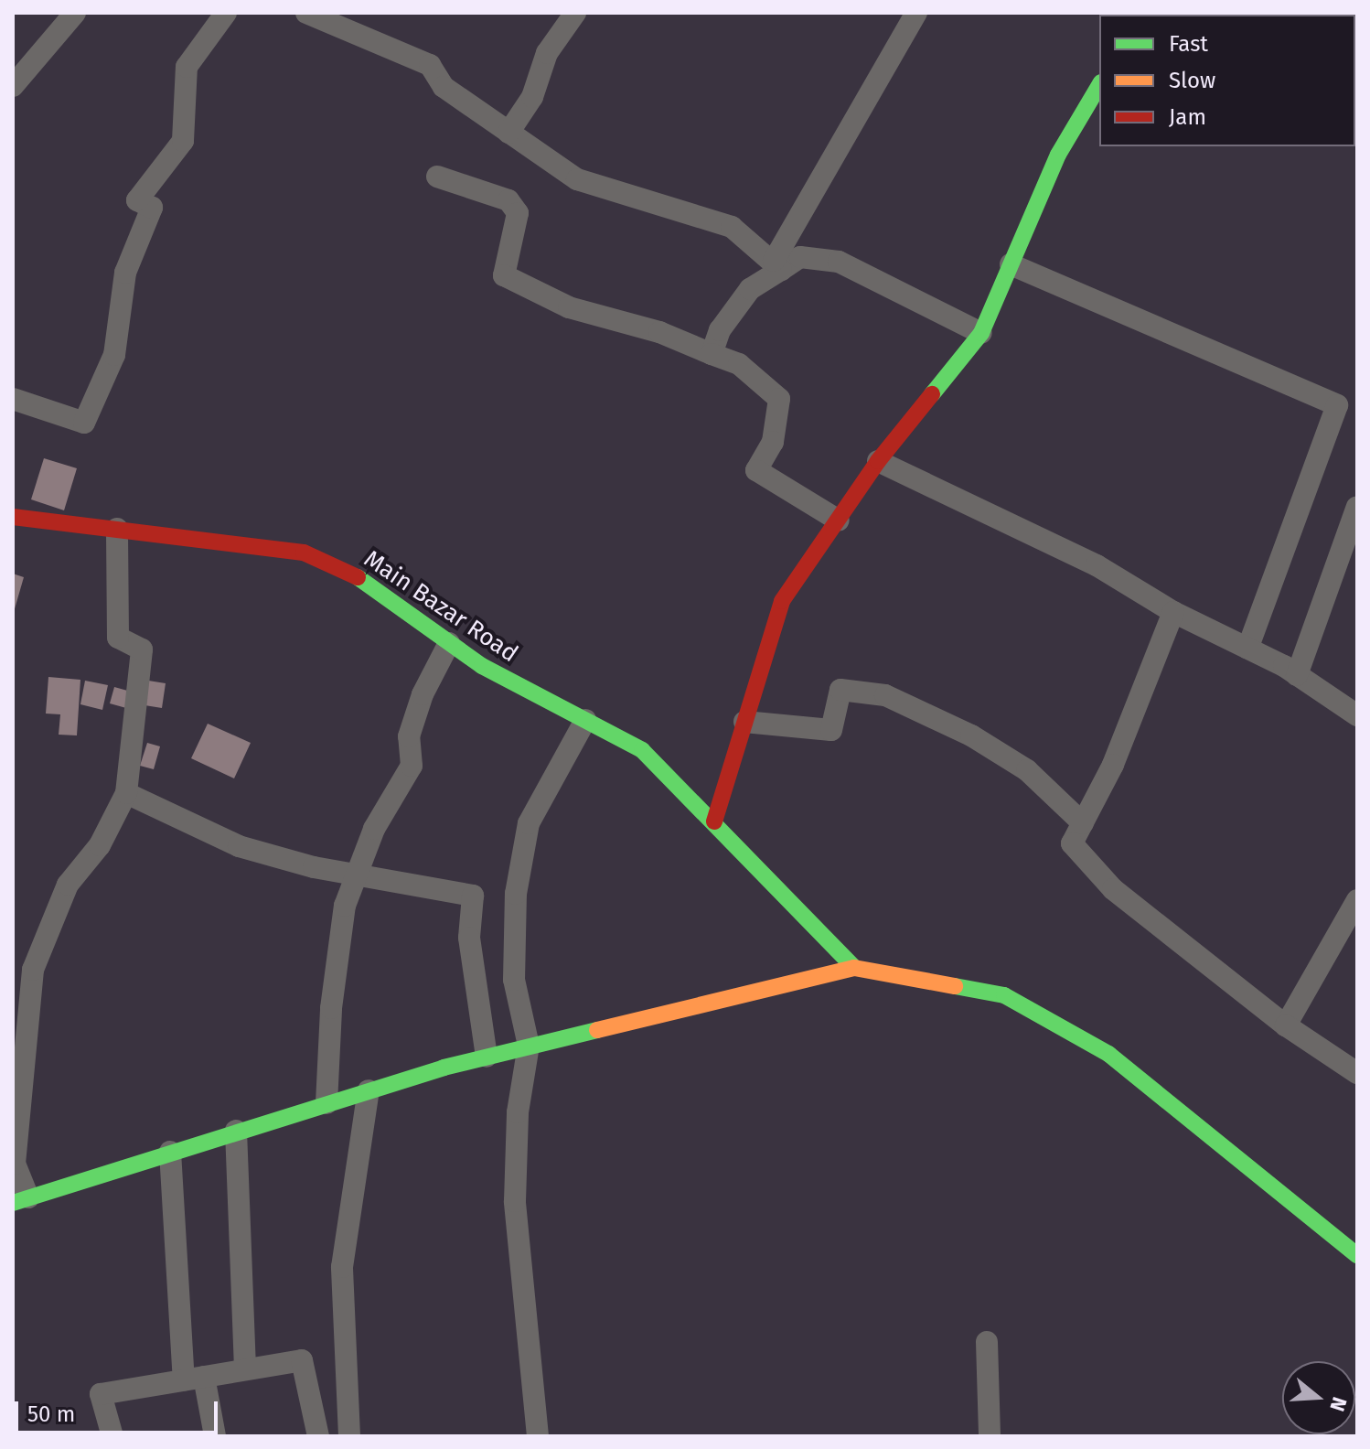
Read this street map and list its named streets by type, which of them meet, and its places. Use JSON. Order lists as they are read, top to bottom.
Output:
{
  "streets": {
    "street": ["Main Bazar Road"]
  },
  "legend": ["Fast", "Slow", "Jam"],
  "scale_bar": "50 m",
  "north": "right"
}
